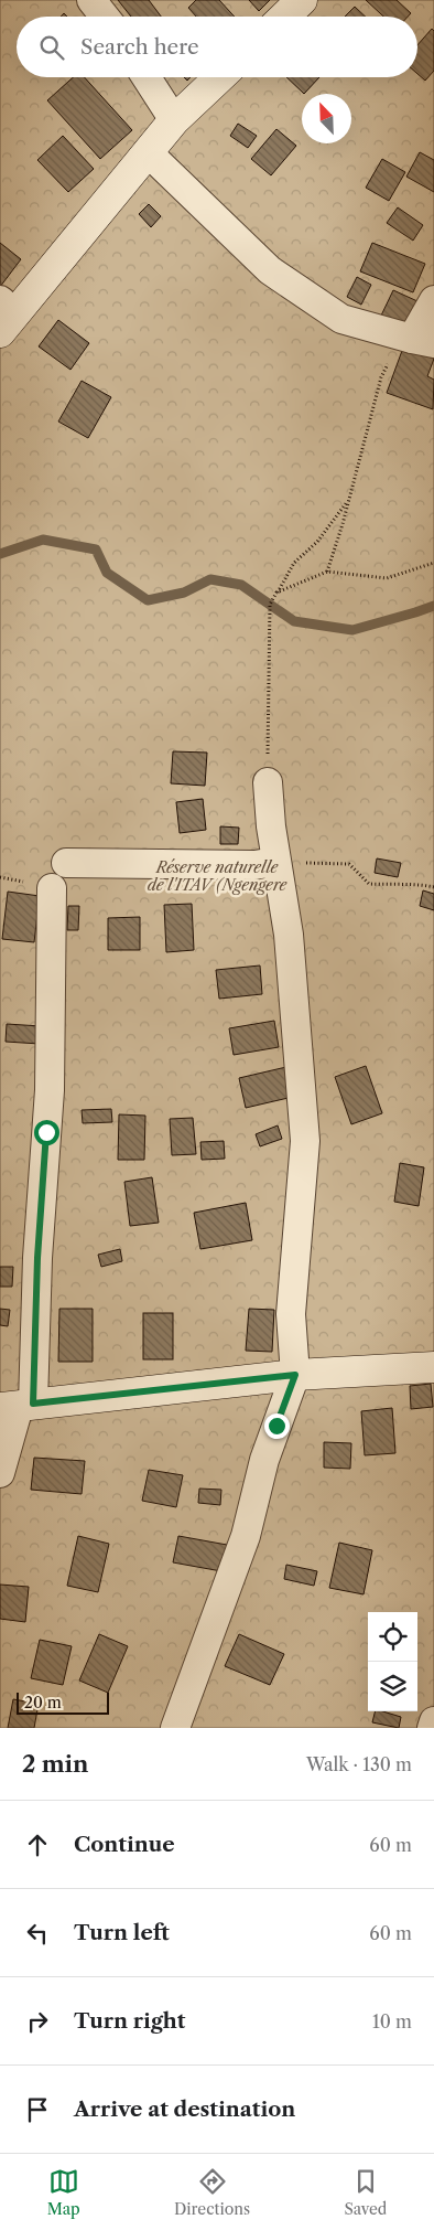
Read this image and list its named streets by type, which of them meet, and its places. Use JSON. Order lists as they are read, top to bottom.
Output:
{
  "parks": ["Réserve naturelle de l'ITAV (Ngengere"],
  "scale_bar": "20 m",
  "north": "top left",
  "page": {
    "search": "Search here",
    "scale": "20 m",
    "heading": ["2 min", "Walk · 130 m"],
    "list": [
      ["Continue", "60 m"],
      ["Turn left", "60 m"],
      ["Turn right", "10 m"],
      "Arrive at destination"
    ],
    "nav": ["Map", "Directions", "Saved"]
  }
}
